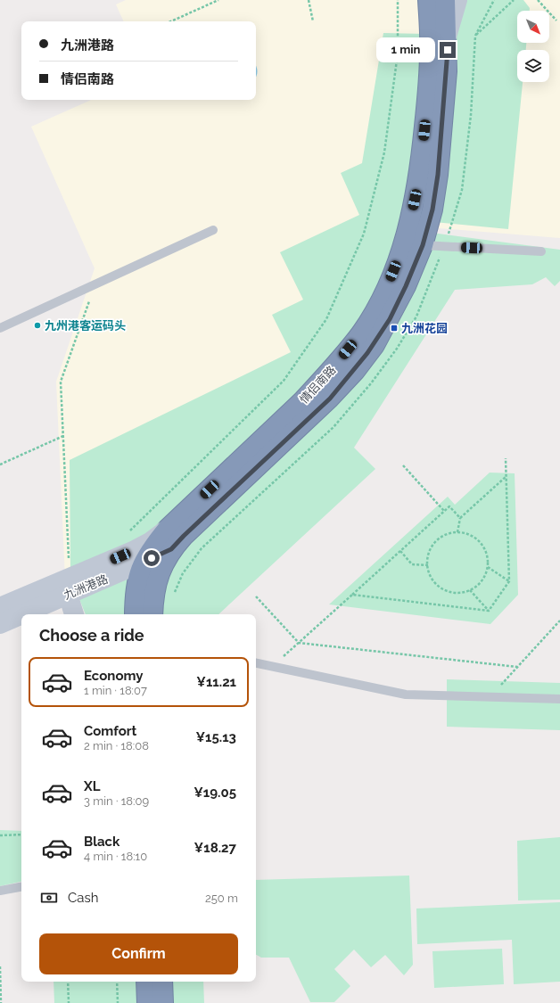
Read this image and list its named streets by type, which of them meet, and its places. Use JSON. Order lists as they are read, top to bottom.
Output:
{
  "streets": {
    "highway": ["情侣南路"],
    "street": ["九洲港路"]
  },
  "crossings": [
    ["情侣南路", "九洲港路"]
  ],
  "places": {
    "other": ["九州港客运码头"],
    "transit": ["九洲花园"]
  },
  "north": "bottom right",
  "page": {
    "banner": ["九洲港路", "情侣南路"],
    "bubble": "1 min",
    "heading": "Choose a ride",
    "list": [
      {
        "name": "Economy",
        "note": "1 min · 18:07",
        "value": "¥11.21"
      },
      {
        "name": "Comfort",
        "note": "2 min · 18:08",
        "value": "¥15.13"
      },
      {
        "name": "XL",
        "note": "3 min · 18:09",
        "value": "¥19.05"
      },
      {
        "name": "Black",
        "note": "4 min · 18:10",
        "value": "¥18.27"
      }
    ],
    "pay": ["Cash", "250 m"],
    "buttons": "Confirm"
  }
}
